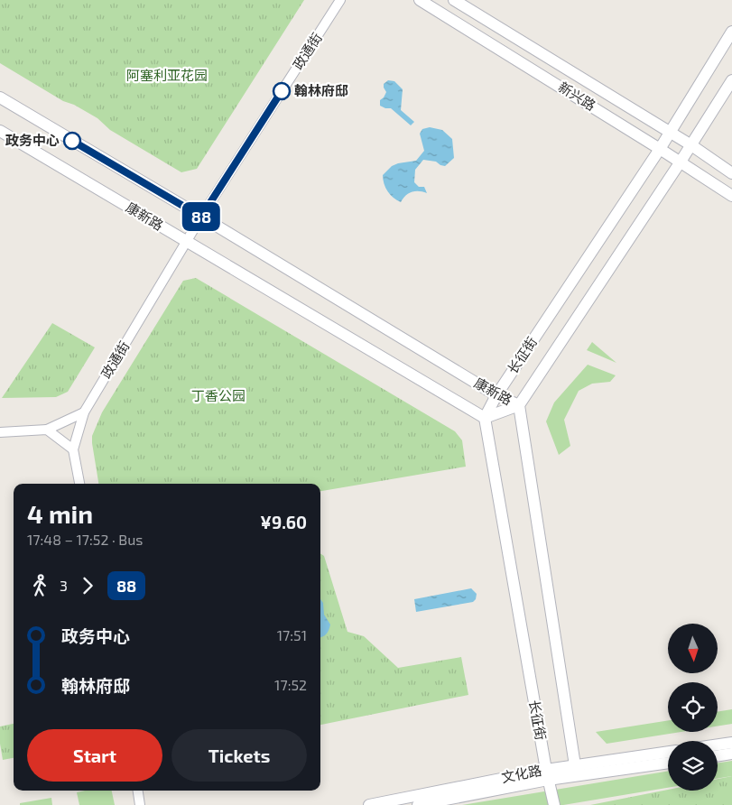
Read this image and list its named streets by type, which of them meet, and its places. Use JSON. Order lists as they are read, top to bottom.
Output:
{
  "streets": {
    "main road": [
      "新兴路",
      "康新路",
      "长征街",
      "文化路"
    ],
    "street": ["政通街"]
  },
  "crossings": [
    ["政通街", "康新路"],
    ["新兴路", "长征街"],
    ["康新路", "长征街"],
    ["长征街", "文化路"]
  ],
  "parks": ["阿塞利亚花园", "丁香公园"],
  "places": ["翰林府邸", "政务中心"],
  "lines": ["bus line 88"],
  "north": "bottom",
  "page": {
    "on_map": "88",
    "heading": ["4 min", "17:48 – 17:52 · Bus", "¥9.60"],
    "legs": ["3", "88"],
    "list": [
      {
        "name": "政务中心",
        "value": "17:51"
      },
      {
        "name": "翰林府邸",
        "value": "17:52"
      }
    ],
    "buttons": ["Start", "Tickets"]
  }
}
